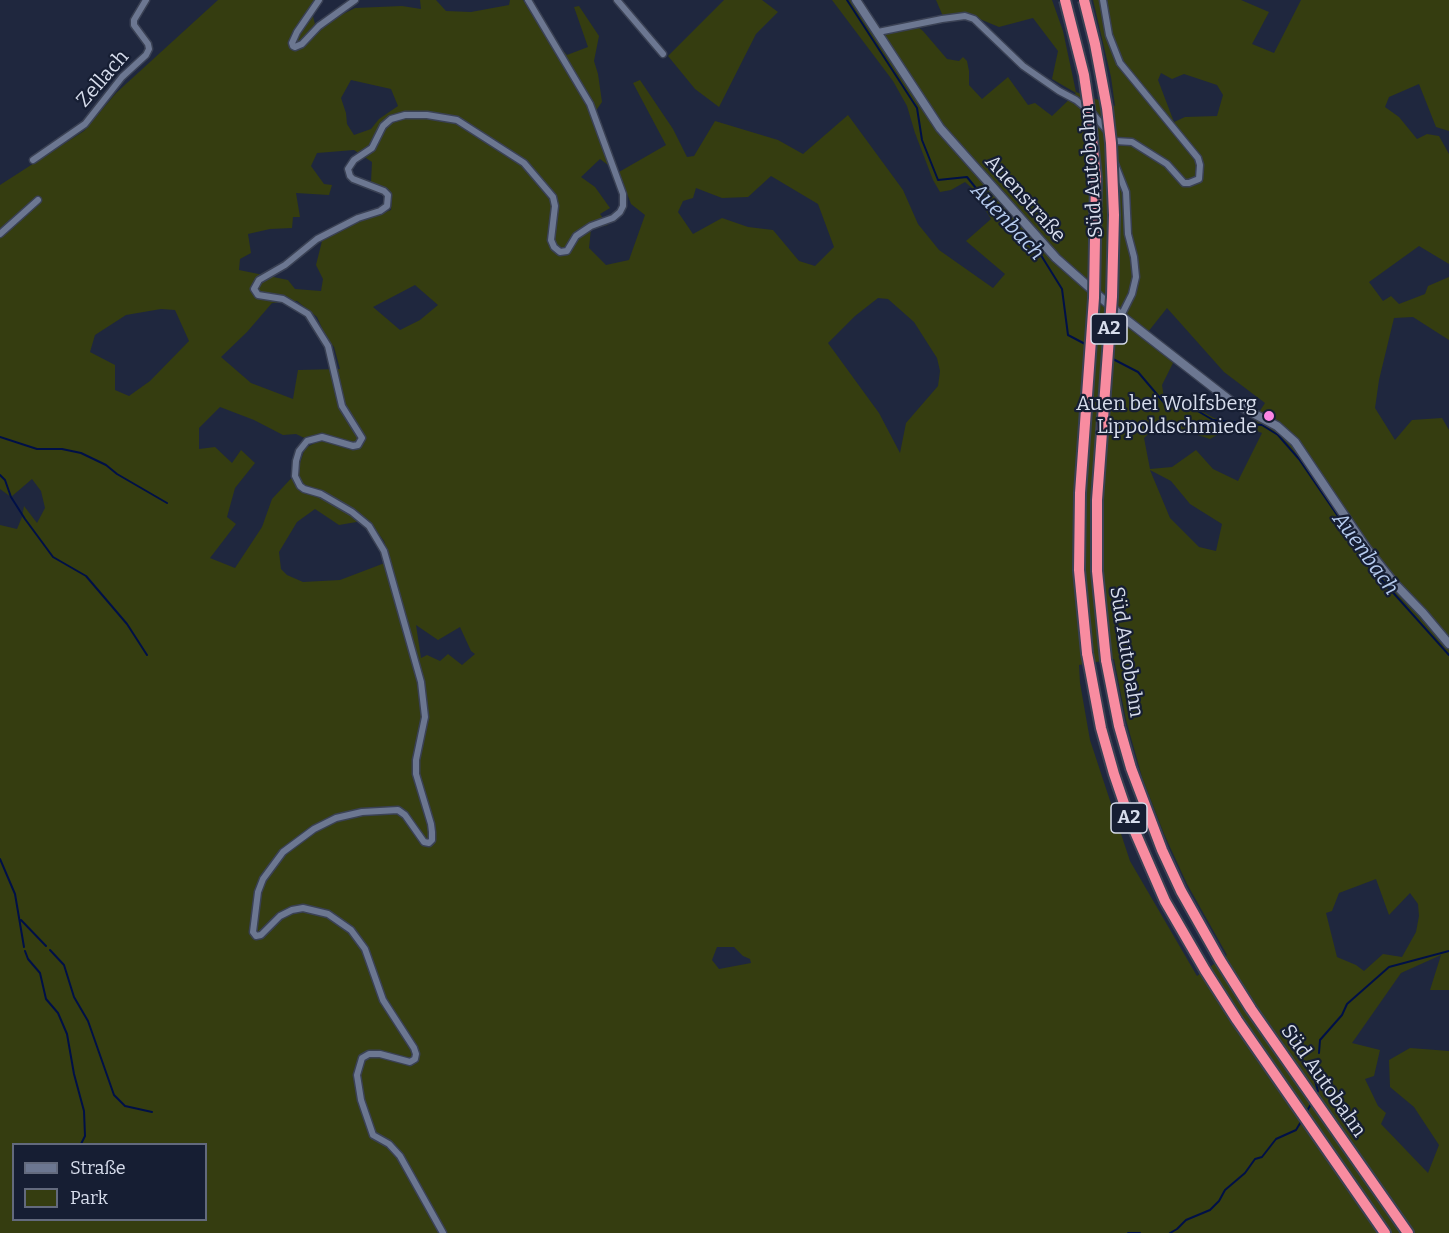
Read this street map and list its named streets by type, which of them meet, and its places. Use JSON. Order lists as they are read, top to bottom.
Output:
{
  "streets": {
    "highway": ["Süd Autobahn", "A2"],
    "street": ["Zellach", "Auenstraße"]
  },
  "water": ["Auenbach"],
  "places": ["Auen bei Wolfsberg Lippoldschmiede"],
  "legend": ["Straße", "Park"]
}
